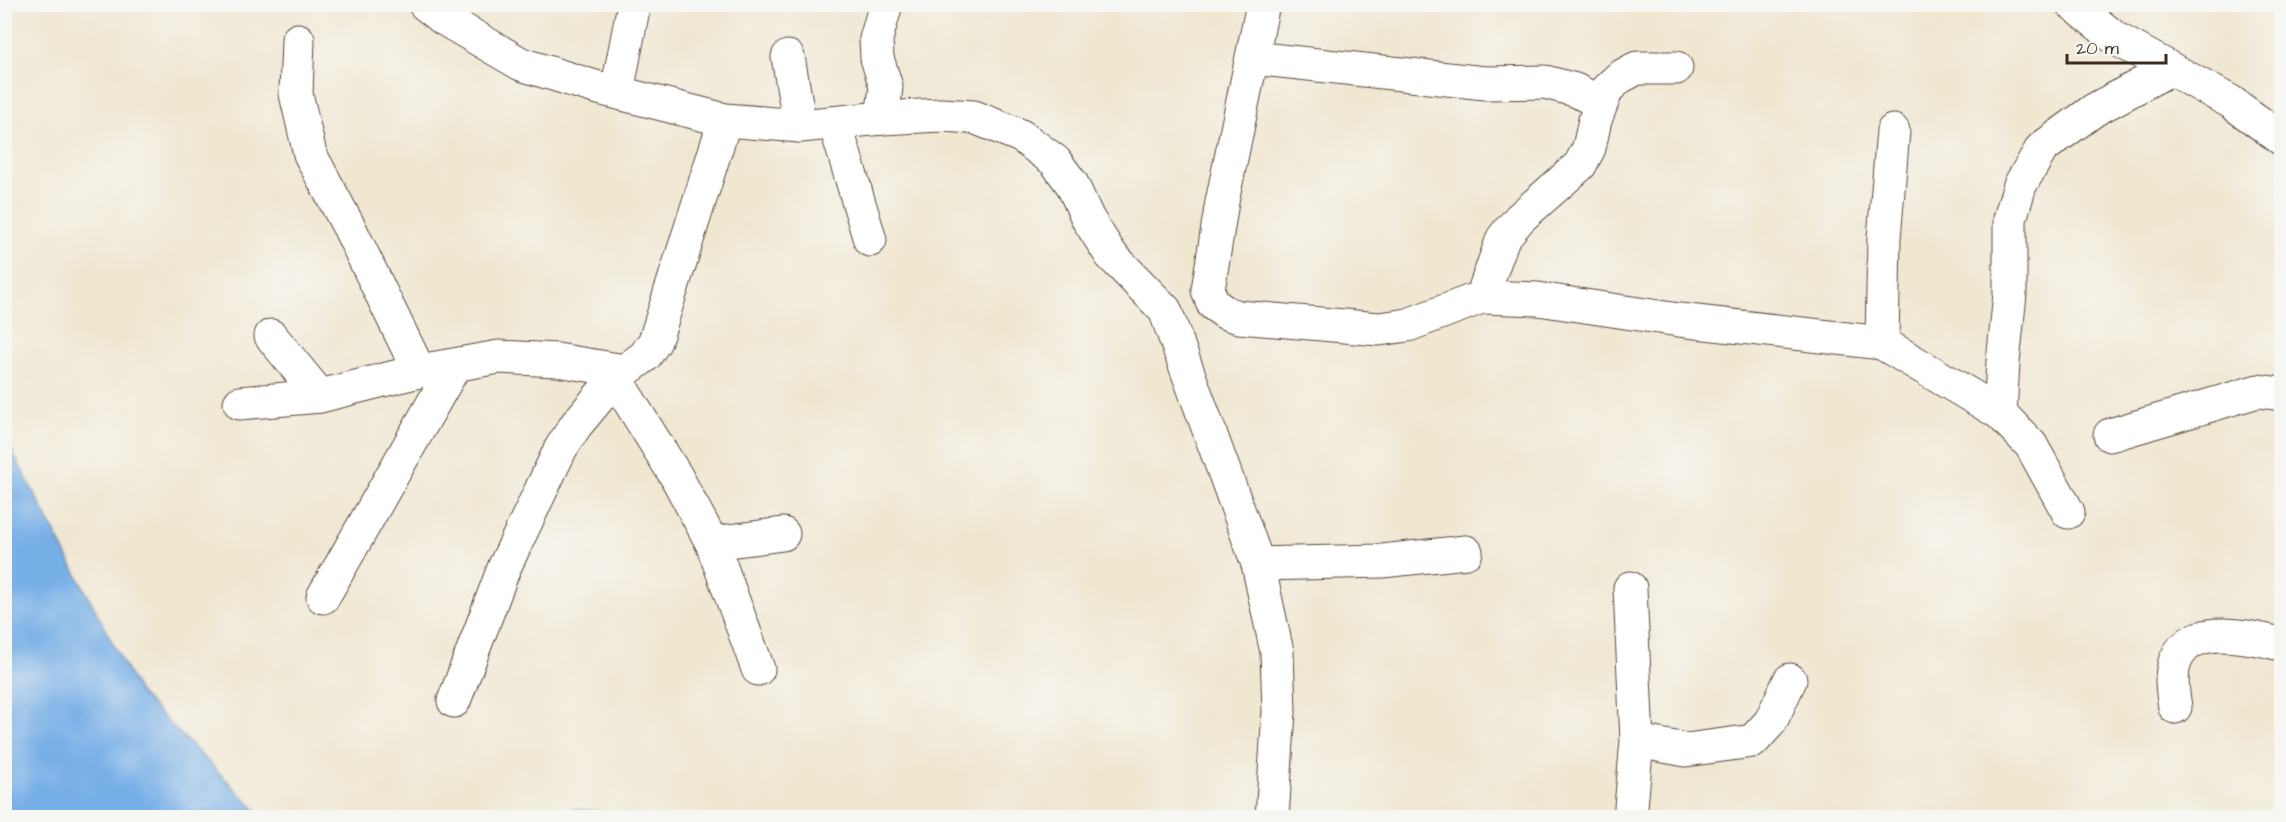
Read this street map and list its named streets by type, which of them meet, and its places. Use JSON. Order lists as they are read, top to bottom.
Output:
{
  "scale_bar": "20 m"
}
